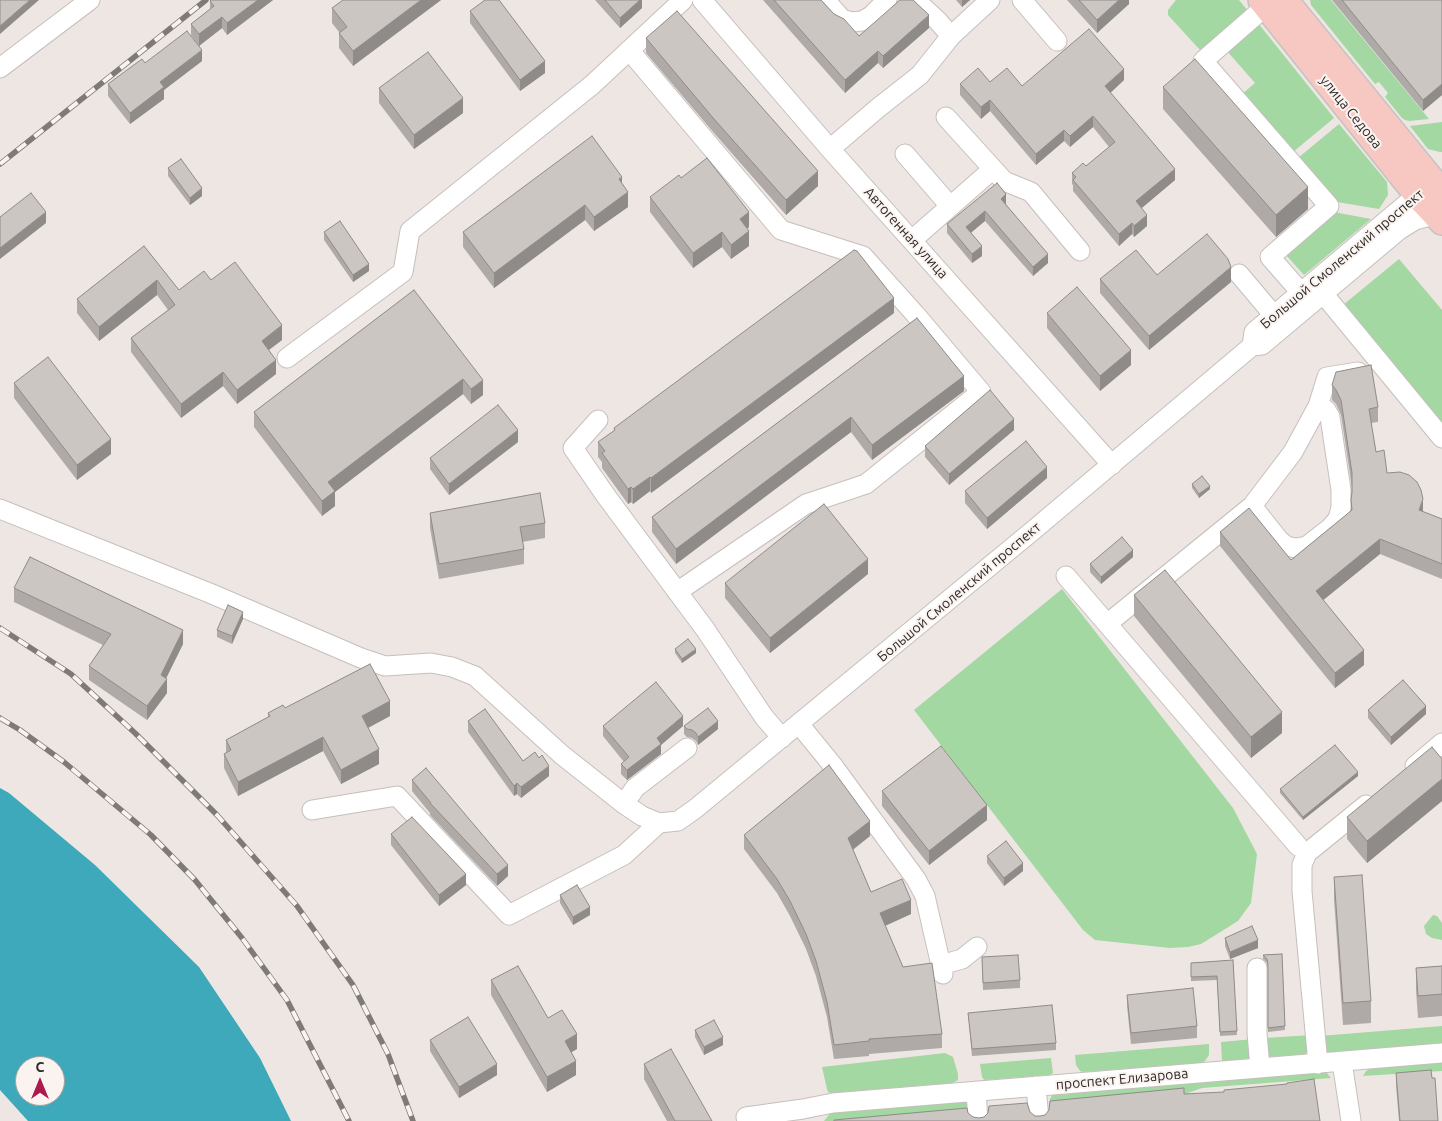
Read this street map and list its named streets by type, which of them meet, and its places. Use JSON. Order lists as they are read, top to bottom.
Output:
{
  "streets": {
    "main road": ["улица Седова"],
    "street": ["Автогенная улица", "Большой Смоленский проспект", "проспект Елизарова"]
  },
  "crossings": [
    ["улица Седова", "Большой Смоленский проспект"],
    ["Автогенная улица", "Большой Смоленский проспект"]
  ],
  "north": "top"
}
